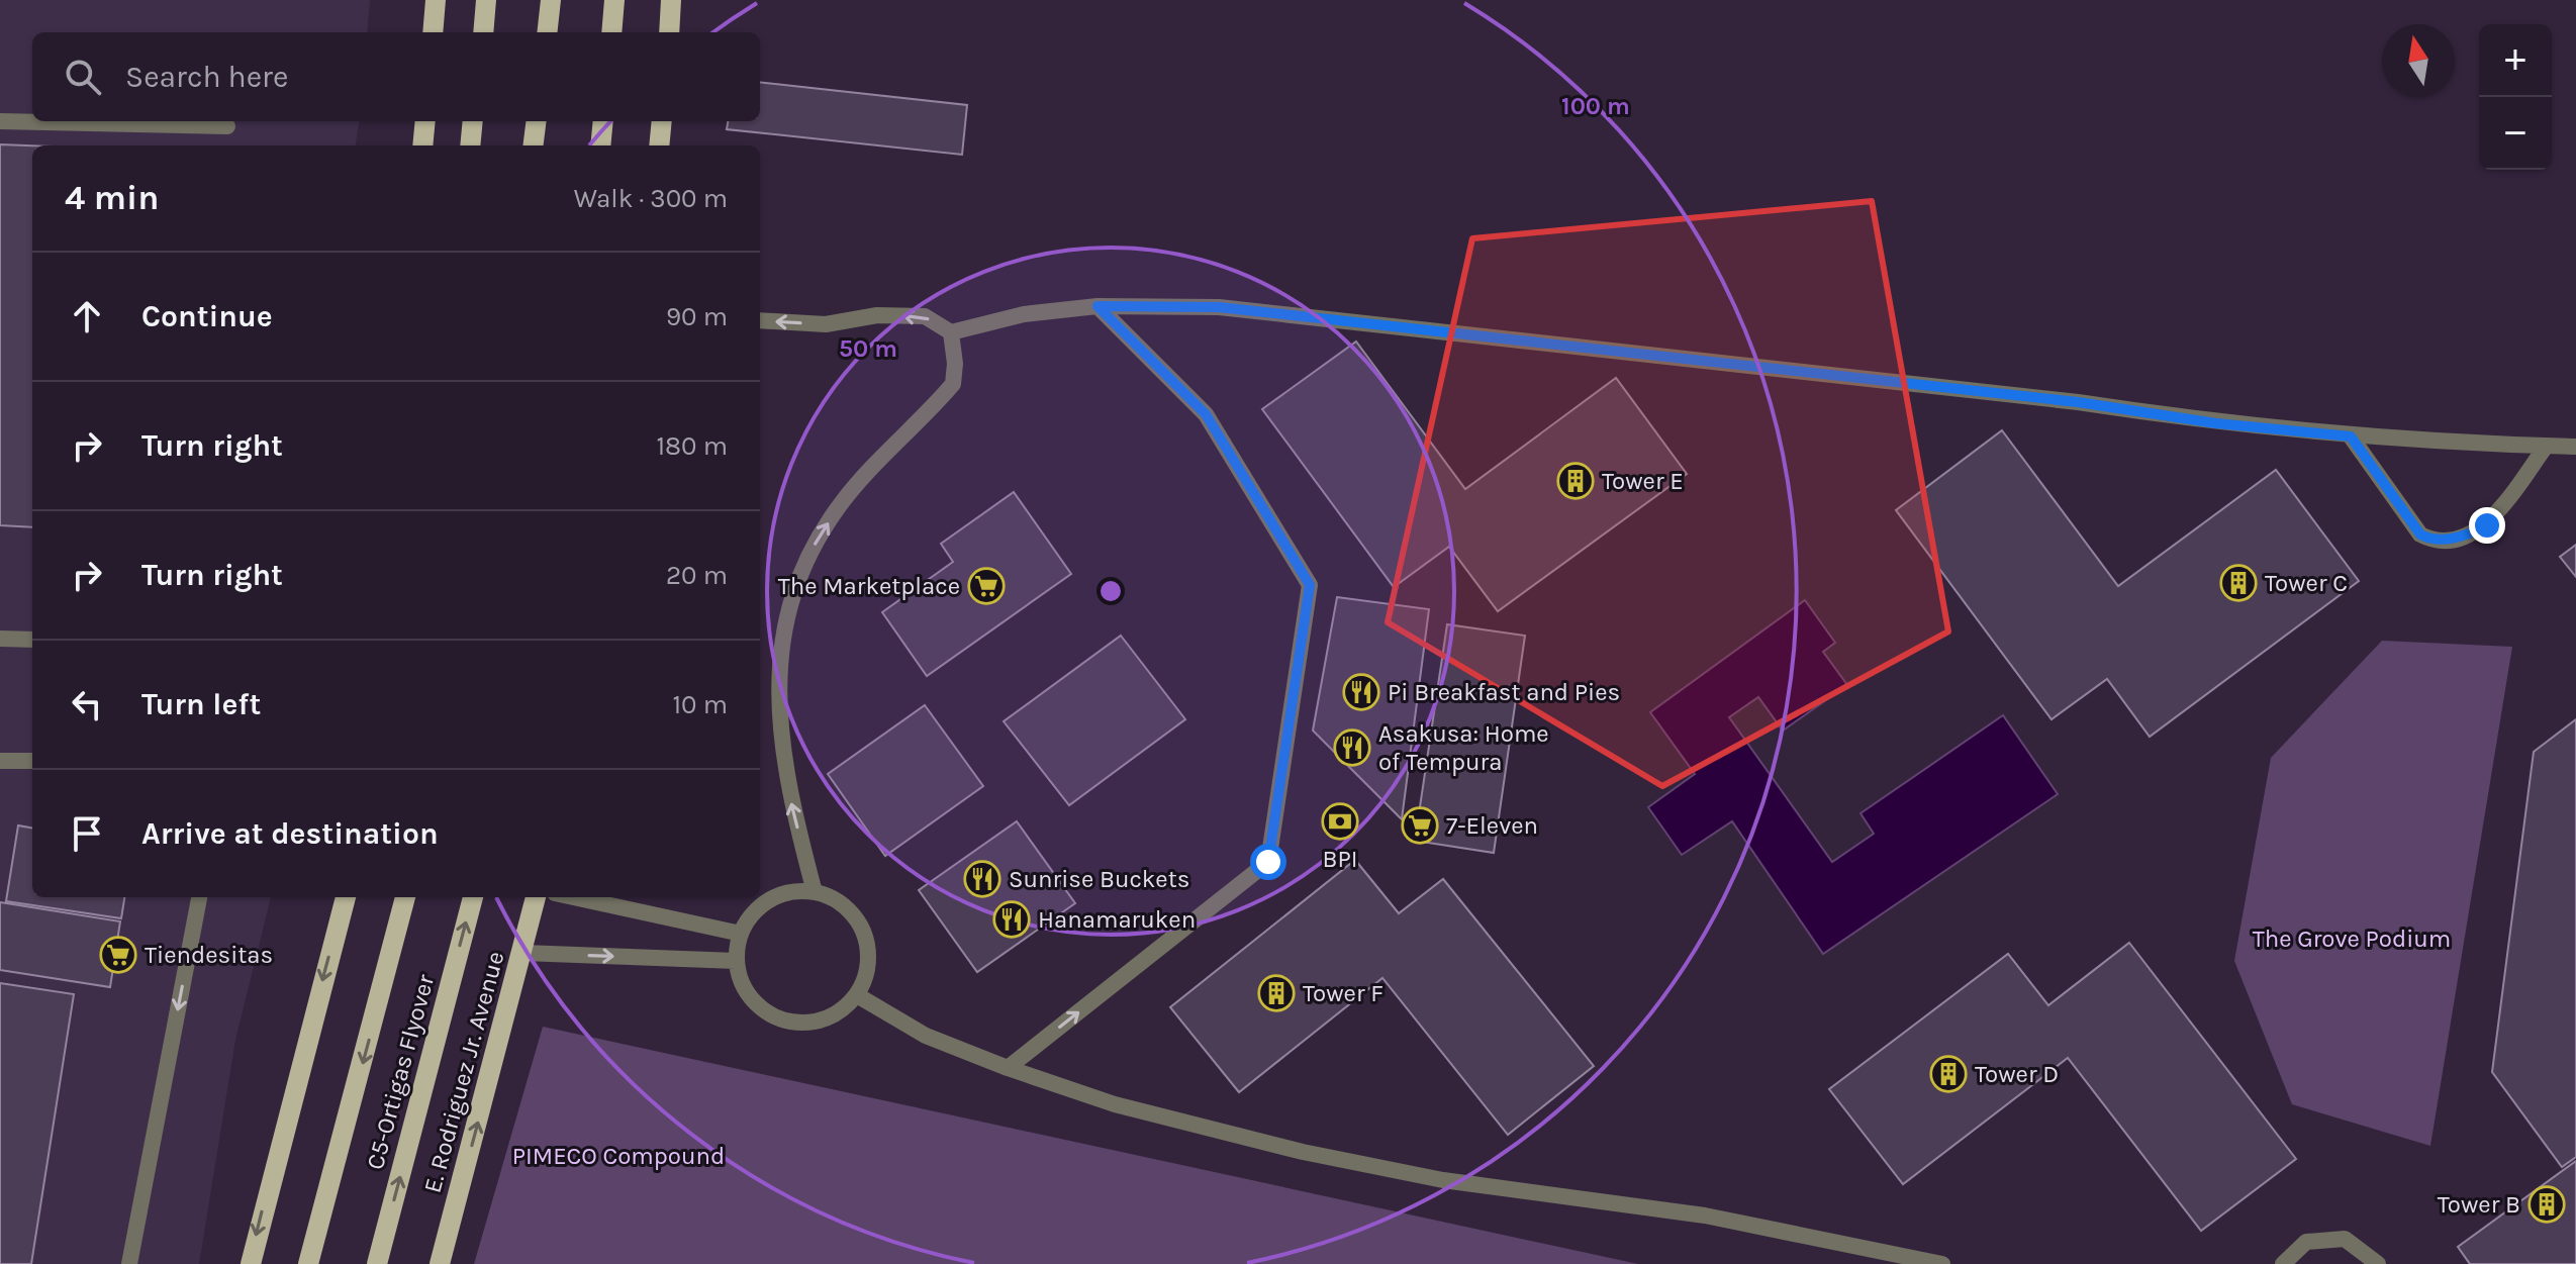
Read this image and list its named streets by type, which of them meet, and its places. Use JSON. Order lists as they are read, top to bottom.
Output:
{
  "streets": {
    "main road": ["C5-Ortigas Flyover", "E. Rodriguez Jr. Avenue"]
  },
  "one_way": ["E. Rodriguez Jr. Avenue"],
  "parks": ["The Grove Podium", "PIMECO Compound"],
  "places": {
    "building": [
      "Tower E",
      "Tower C",
      "Tower F",
      "Tower D",
      "Tower B"
    ],
    "supermarket": ["The Marketplace", "7-Eleven", "Tiendesitas"],
    "restaurant": [
      "Pi Breakfast and Pies",
      "Asakusa: Home of Tempura",
      "Sunrise Buckets",
      "Hanamaruken"
    ],
    "bank": ["BPI"]
  },
  "north": "top",
  "page": {
    "map_buttons": ["+", "−"],
    "search": "Search here",
    "heading": ["4 min", "Walk · 300 m"],
    "list": [
      ["Continue", "90 m"],
      ["Turn right", "180 m"],
      ["Turn right", "20 m"],
      ["Turn left", "10 m"],
      "Arrive at destination"
    ]
  },
  "rings": ["100 m", "50 m"]
}
